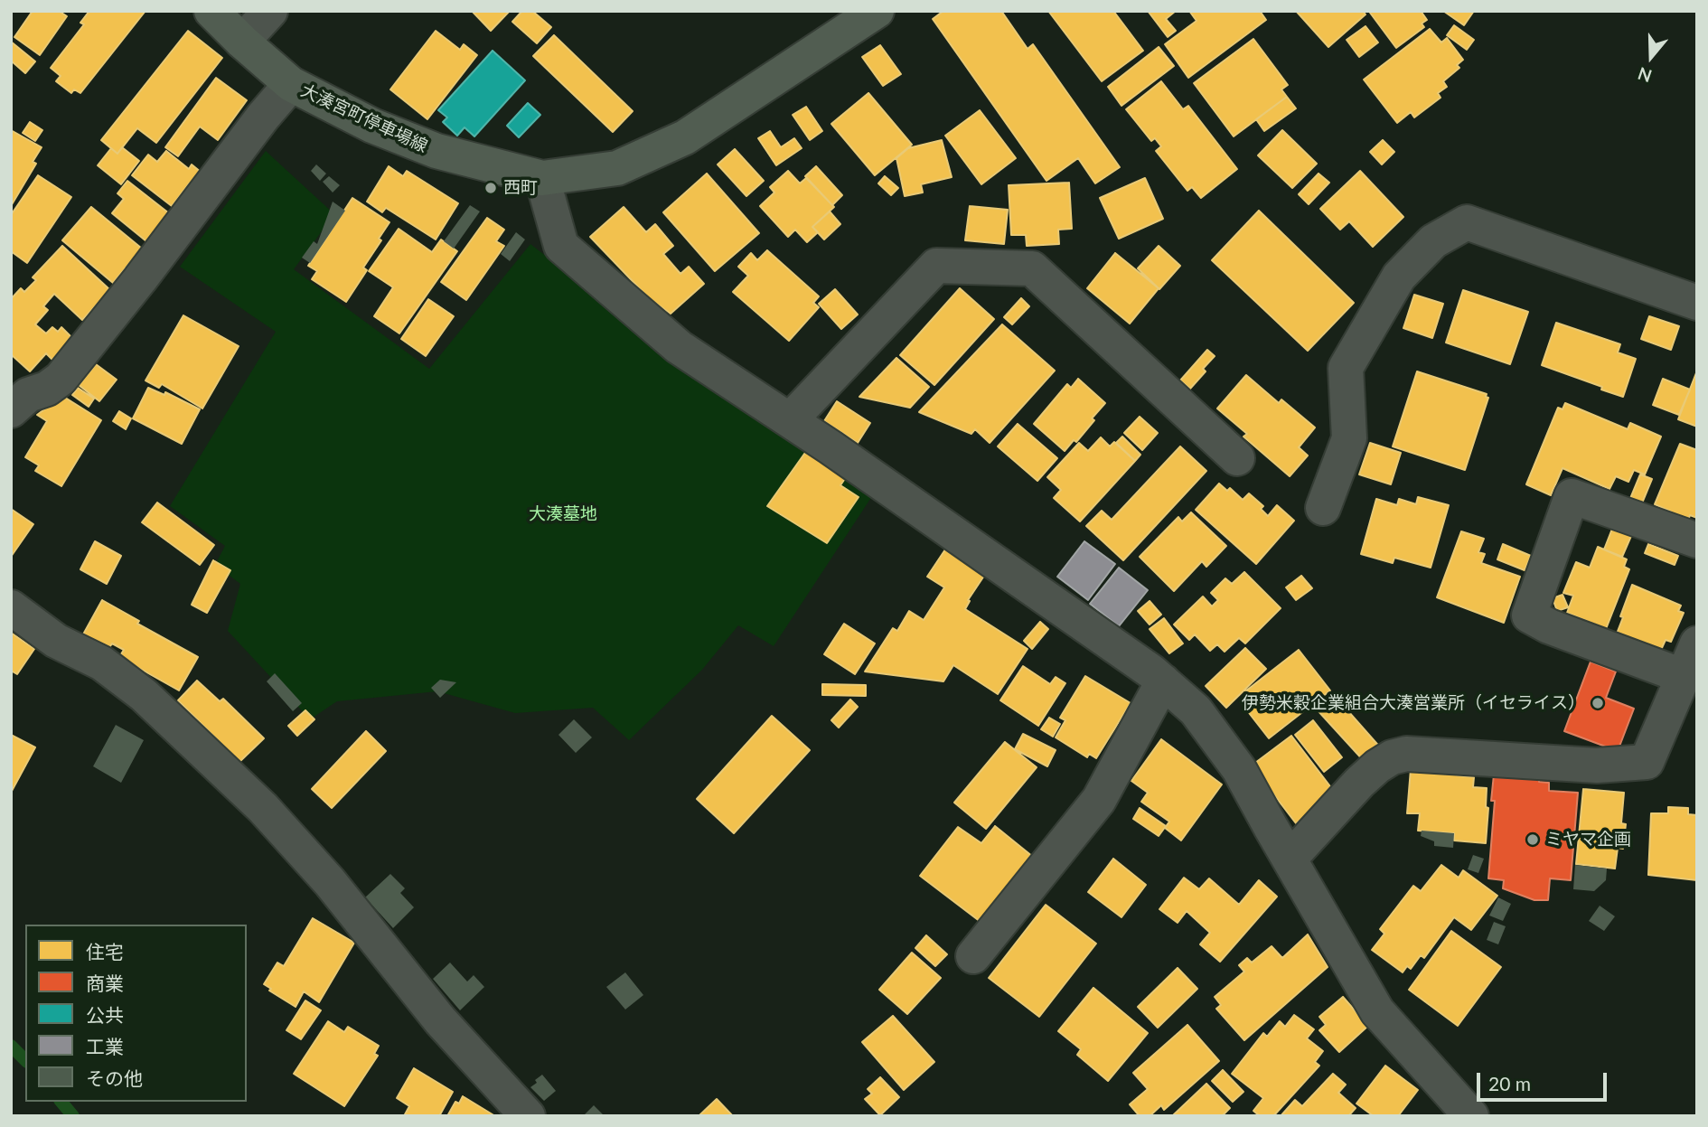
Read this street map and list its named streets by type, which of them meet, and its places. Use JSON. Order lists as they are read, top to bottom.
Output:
{
  "streets": {
    "main road": ["大湊宮町停車場線"]
  },
  "parks": ["大湊墓地"],
  "places": ["西町", "伊勢米穀企業組合大湊営業所（イセライス）", "ミヤマ企画"],
  "legend": [
    "住宅",
    "商業",
    "公共",
    "工業",
    "その他"
  ],
  "scale_bar": "20 m",
  "north": "bottom"
}
